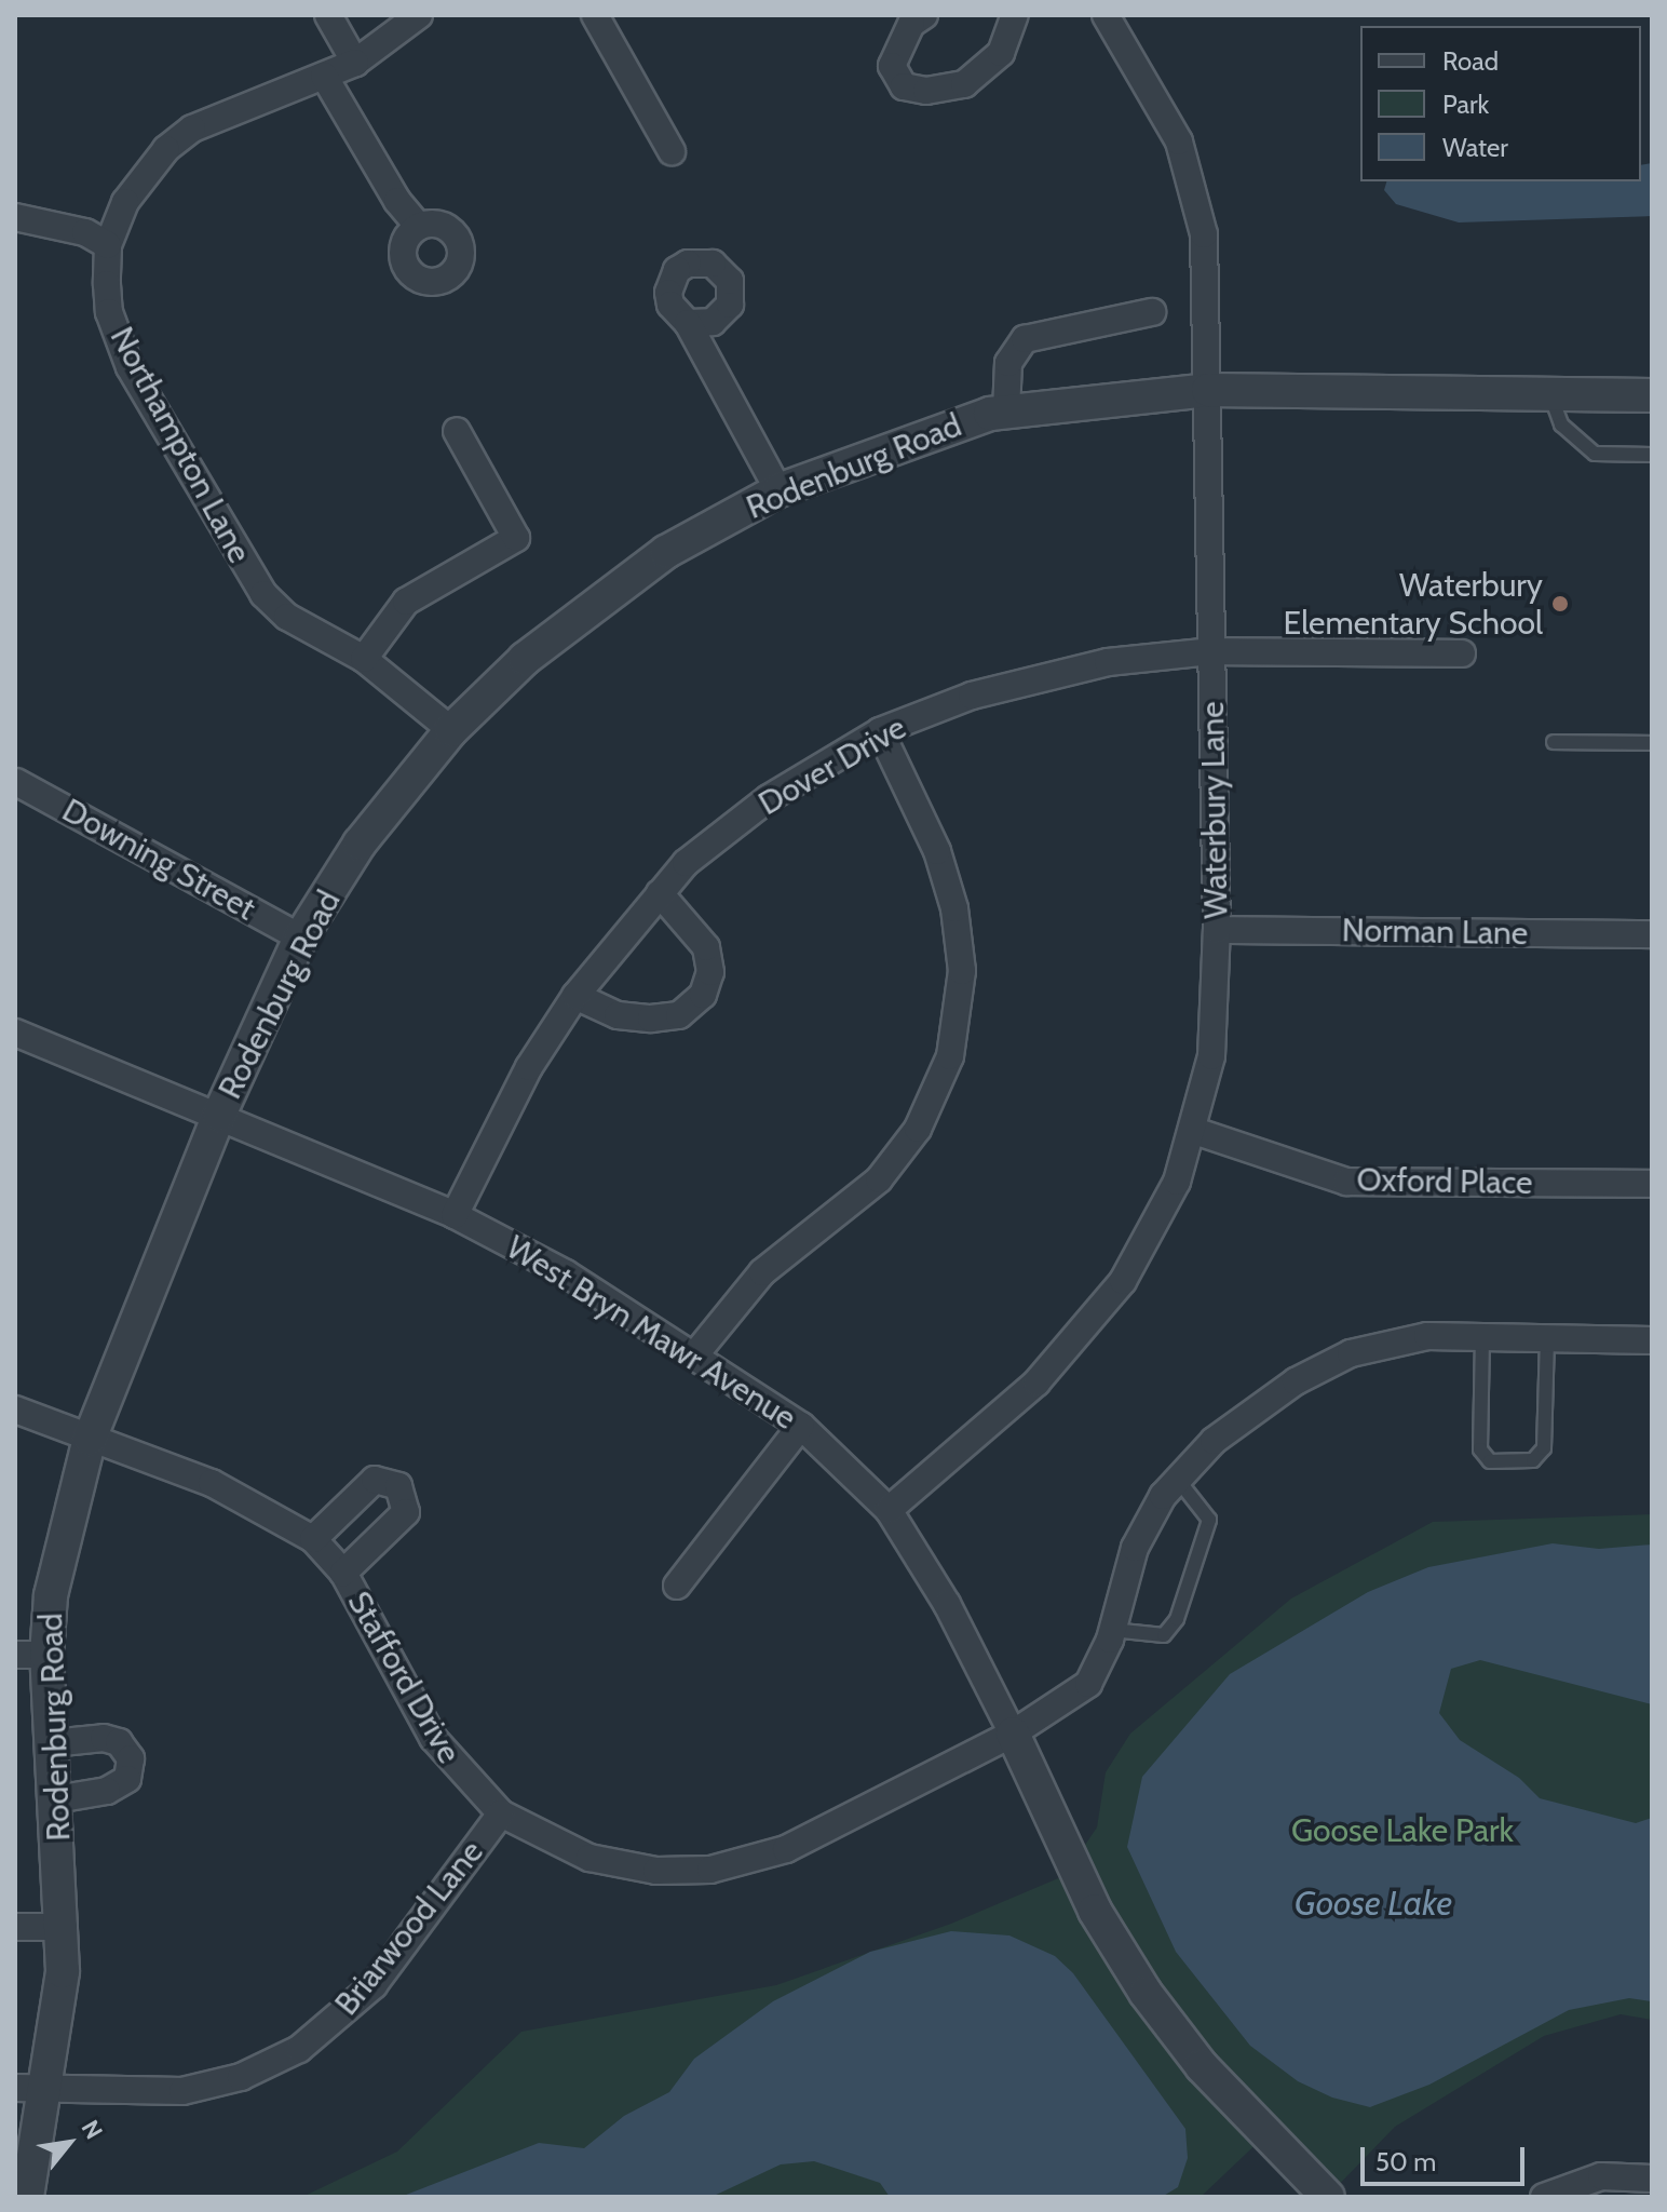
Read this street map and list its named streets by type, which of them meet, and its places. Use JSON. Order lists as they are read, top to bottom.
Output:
{
  "streets": {
    "street": [
      "Northampton Lane",
      "Rodenburg Road",
      "Dover Drive",
      "Waterbury Lane",
      "Downing Street",
      "Norman Lane",
      "Oxford Place",
      "West Bryn Mawr Avenue",
      "Stafford Drive",
      "Briarwood Lane"
    ]
  },
  "crossings": [
    ["Northampton Lane", "Rodenburg Road"],
    ["Rodenburg Road", "Waterbury Lane"],
    ["Rodenburg Road", "Downing Street"],
    ["Rodenburg Road", "West Bryn Mawr Avenue"],
    ["Rodenburg Road", "Stafford Drive"],
    ["Rodenburg Road", "Briarwood Lane"],
    ["Dover Drive", "Waterbury Lane"],
    ["Dover Drive", "West Bryn Mawr Avenue"],
    ["Waterbury Lane", "Norman Lane"],
    ["Waterbury Lane", "Oxford Place"],
    ["Waterbury Lane", "West Bryn Mawr Avenue"],
    ["West Bryn Mawr Avenue", "Stafford Drive"],
    ["Stafford Drive", "Briarwood Lane"]
  ],
  "water": ["Goose Lake"],
  "parks": ["Goose Lake Park"],
  "places": ["Waterbury Elementary School"],
  "legend": ["Road", "Park", "Water"],
  "scale_bar": "50 m",
  "north": "top right"
}
